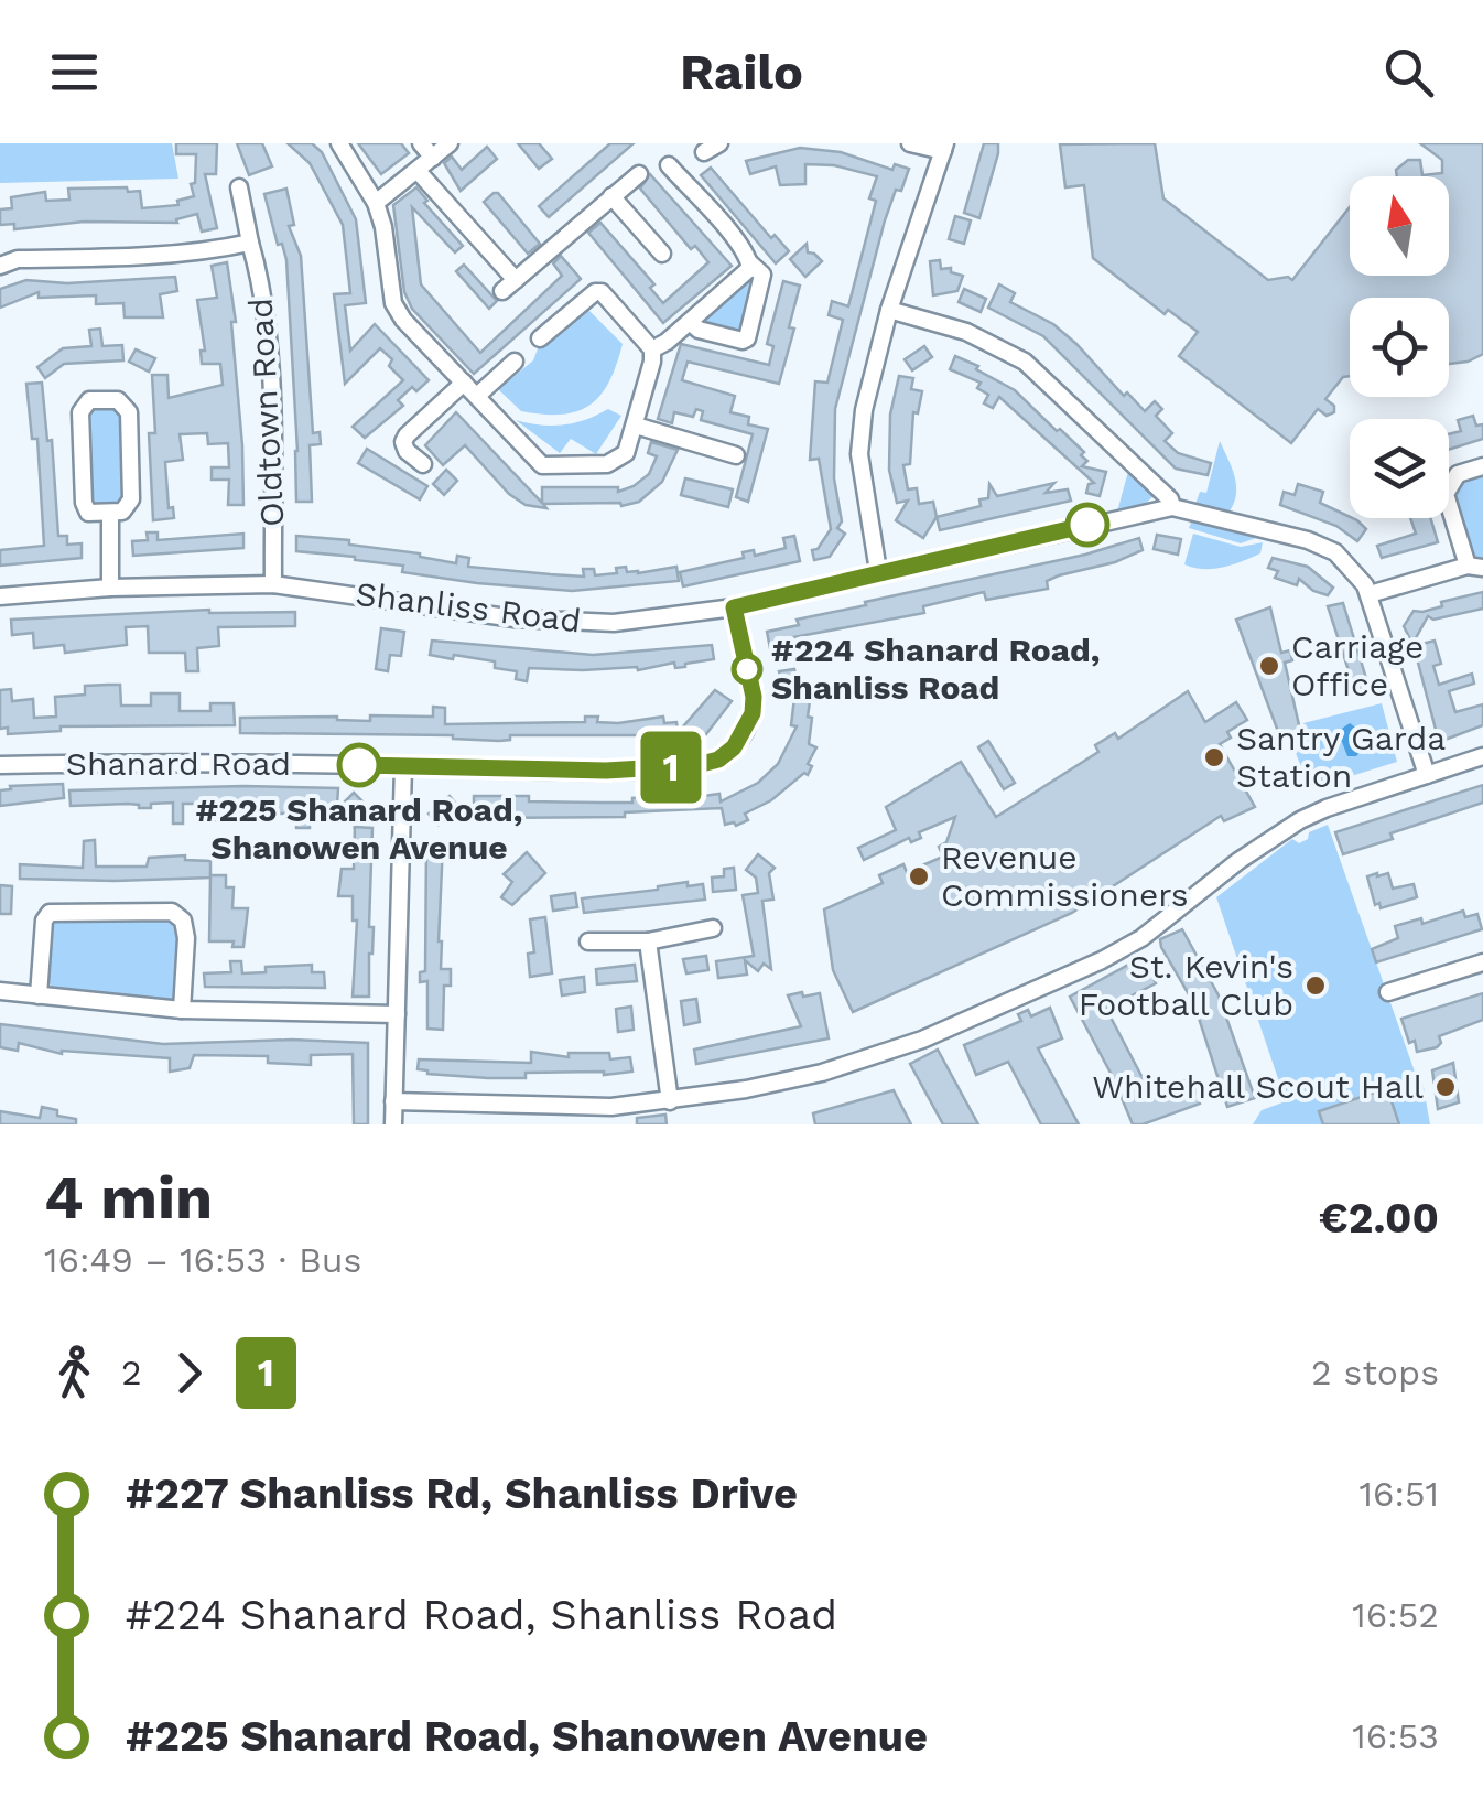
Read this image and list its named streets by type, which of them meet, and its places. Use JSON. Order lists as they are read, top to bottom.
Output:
{
  "streets": {
    "street": ["Oldtown Road", "Shanliss Road", "Shanard Road"]
  },
  "crossings": [
    ["Oldtown Road", "Shanliss Road"],
    ["Shanliss Road", "Shanard Road"]
  ],
  "places": [
    "Carriage Office",
    "#224 Shanard Road, Shanliss Road",
    "Santry Garda Station",
    "#225 Shanard Road, Shanowen Avenue",
    "Revenue Commissioners",
    "St. Kevin's Football Club",
    "Whitehall Scout Hall"
  ],
  "lines": ["bus line 1"],
  "north": "top",
  "page": {
    "header": "Railo",
    "on_map": "1",
    "heading": ["4 min", "16:49 – 16:53 · Bus", "€2.00"],
    "legs": ["2", "1", "2 stops"],
    "list": [
      {
        "name": "#227 Shanliss Rd, Shanliss Drive",
        "value": "16:51"
      },
      {
        "name": "#224 Shanard Road, Shanliss Road",
        "value": "16:52"
      },
      {
        "name": "#225 Shanard Road, Shanowen Avenue",
        "value": "16:53"
      }
    ]
  }
}
